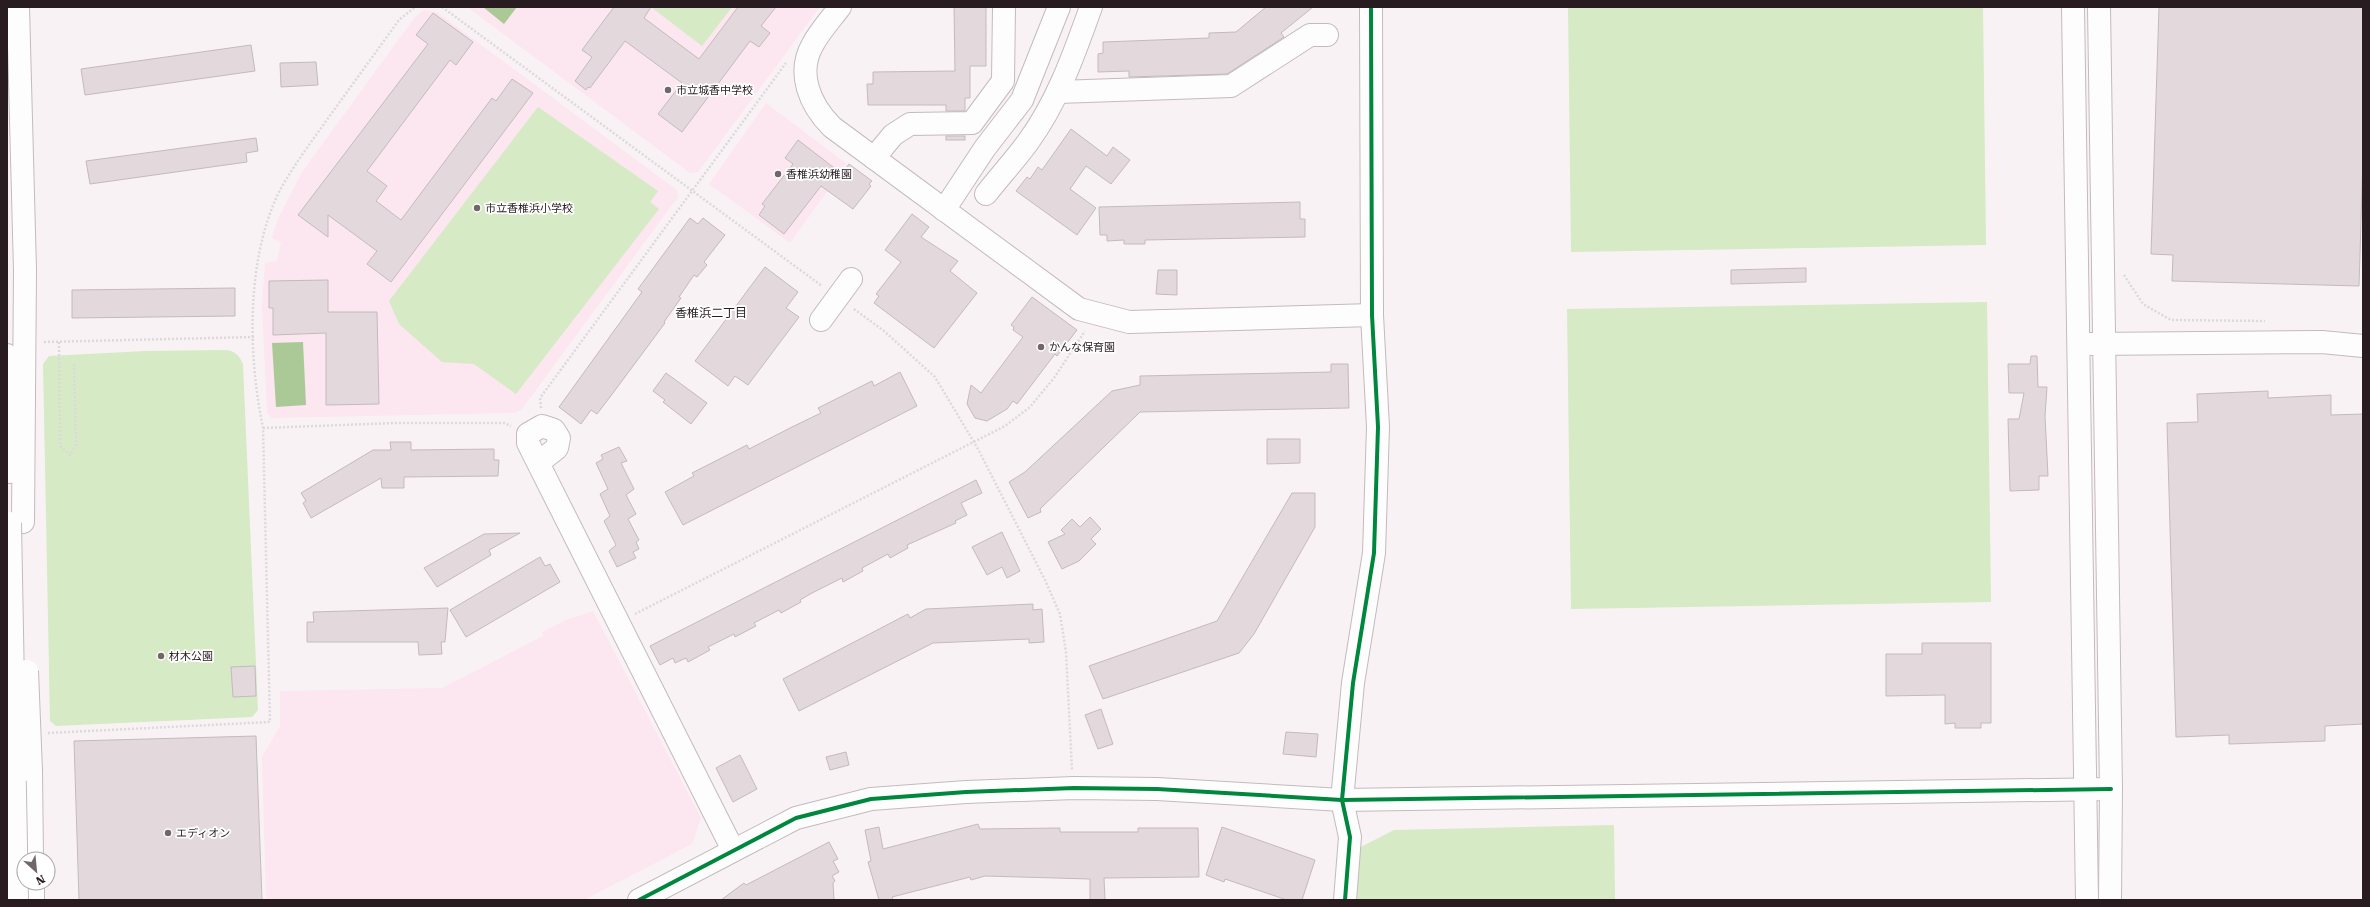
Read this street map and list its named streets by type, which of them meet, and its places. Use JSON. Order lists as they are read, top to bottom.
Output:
{
  "districts": ["香椎浜二丁目"],
  "places": [
    "市立城香中学校",
    "香椎浜幼稚園",
    "市立香椎浜小学校",
    "かんな保育園",
    "材木公園",
    "エディオン"
  ],
  "north": "bottom right"
}
